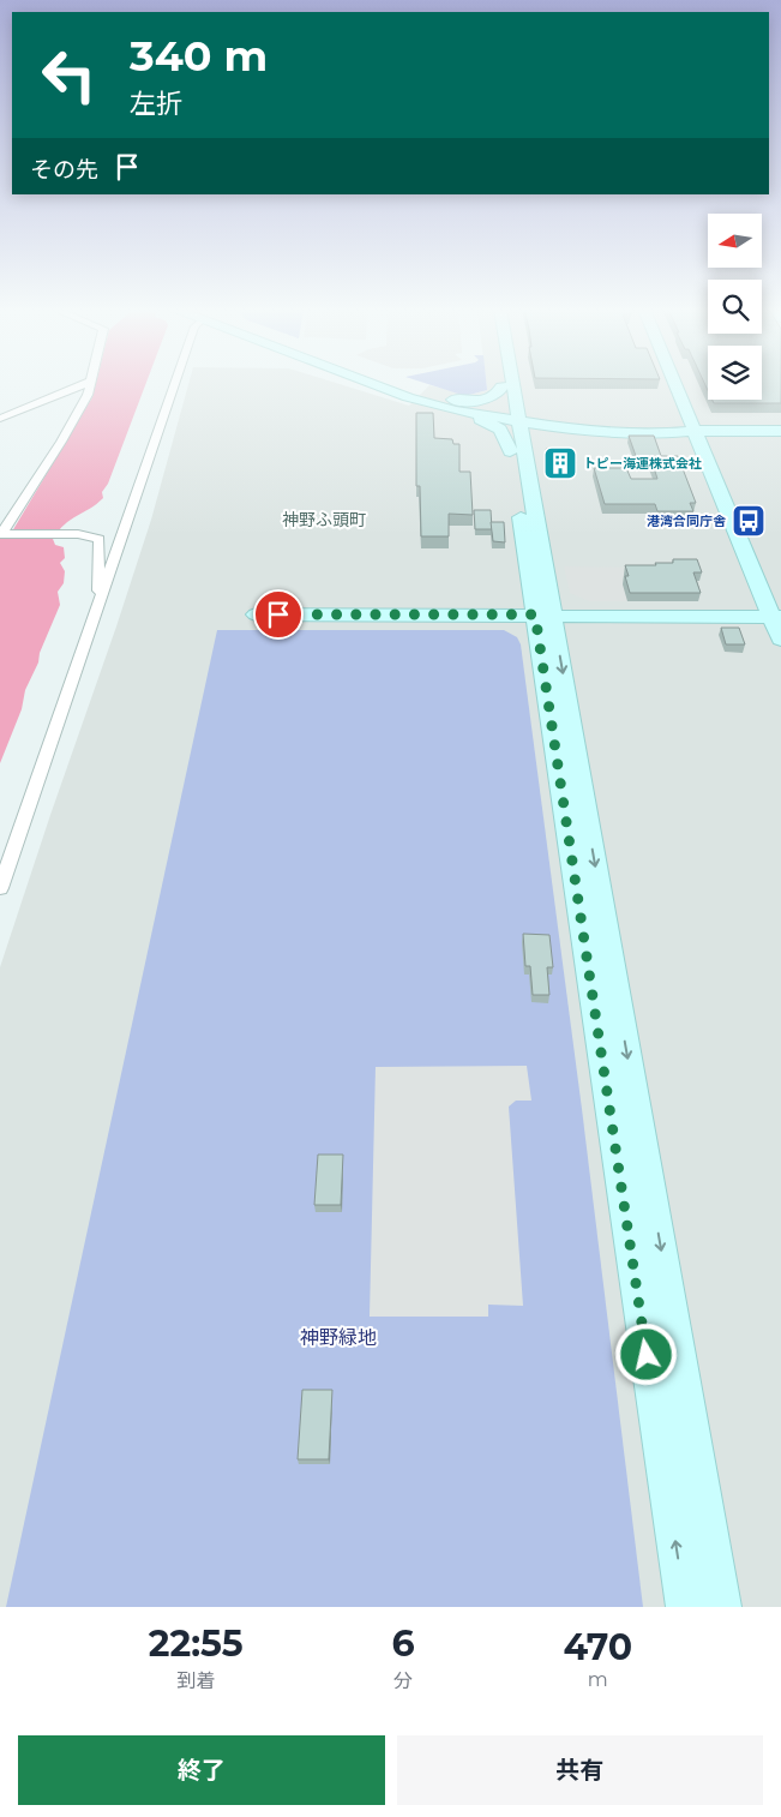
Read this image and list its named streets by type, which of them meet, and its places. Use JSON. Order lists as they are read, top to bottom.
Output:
{
  "districts": ["神野ふ頭町"],
  "parks": ["神野緑地"],
  "places": {
    "building": ["トピー海運株式会社"],
    "bus stop": ["港湾合同庁舎"]
  },
  "north": "left",
  "page": {
    "turn": ["340 m", "左折"],
    "then": "その先",
    "eta": [
      "22:55",
      "到着",
      "6",
      "分",
      "470",
      "m"
    ],
    "buttons": ["終了", "共有"]
  }
}
